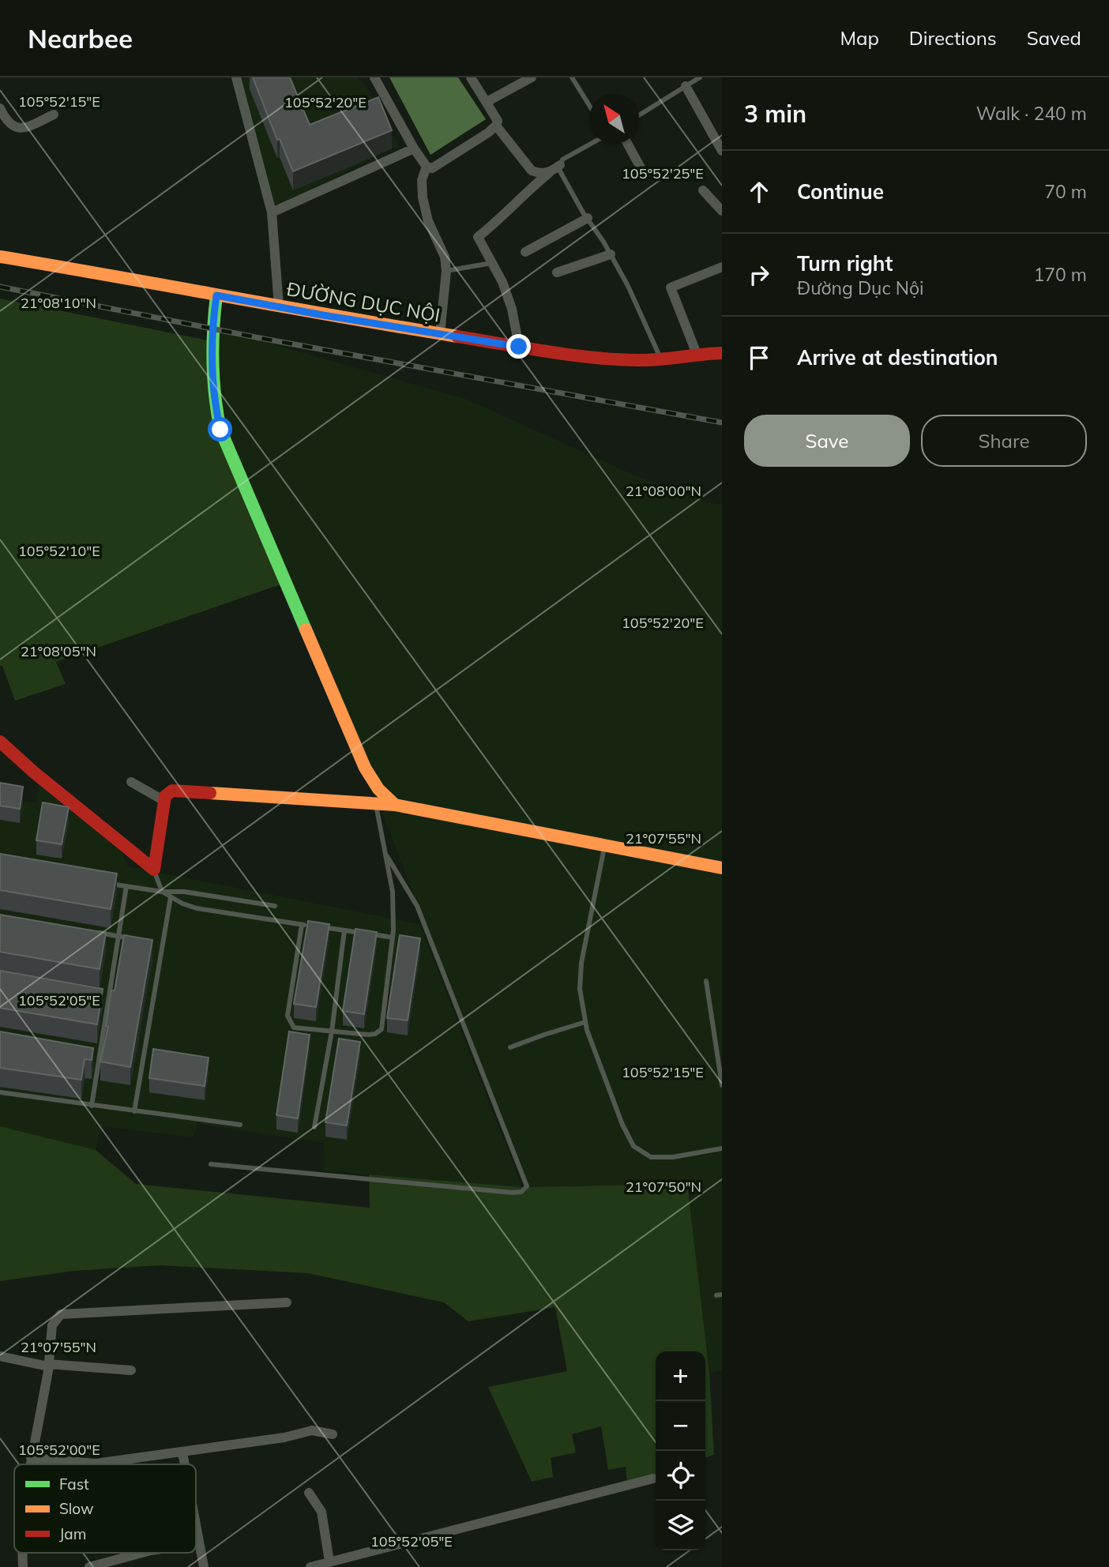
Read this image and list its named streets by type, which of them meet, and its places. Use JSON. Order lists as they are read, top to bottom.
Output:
{
  "streets": {
    "street": ["ĐƯỜNG DỤC NỘI"]
  },
  "legend": ["Fast", "Slow", "Jam"],
  "north": "top left",
  "page": {
    "header": "Nearbee",
    "nav": ["Map", "Directions", "Saved"],
    "heading": ["3 min", "Walk · 240 m"],
    "list": [
      ["Continue", "70 m"],
      ["Turn right", "Đường Dục Nội", "170 m"],
      "Arrive at destination"
    ],
    "buttons": ["Save", "Share"],
    "map_buttons": ["+", "−"]
  },
  "coordinates": [
    "105°52'15\"E",
    "105°52'20\"E",
    "105°52'25\"E",
    "21°08'10\"N",
    "21°08'00\"N",
    "105°52'10\"E",
    "21°08'05\"N",
    "21°07'55\"N",
    "105°52'05\"E",
    "21°07'50\"N",
    "105°52'00\"E"
  ]
}
